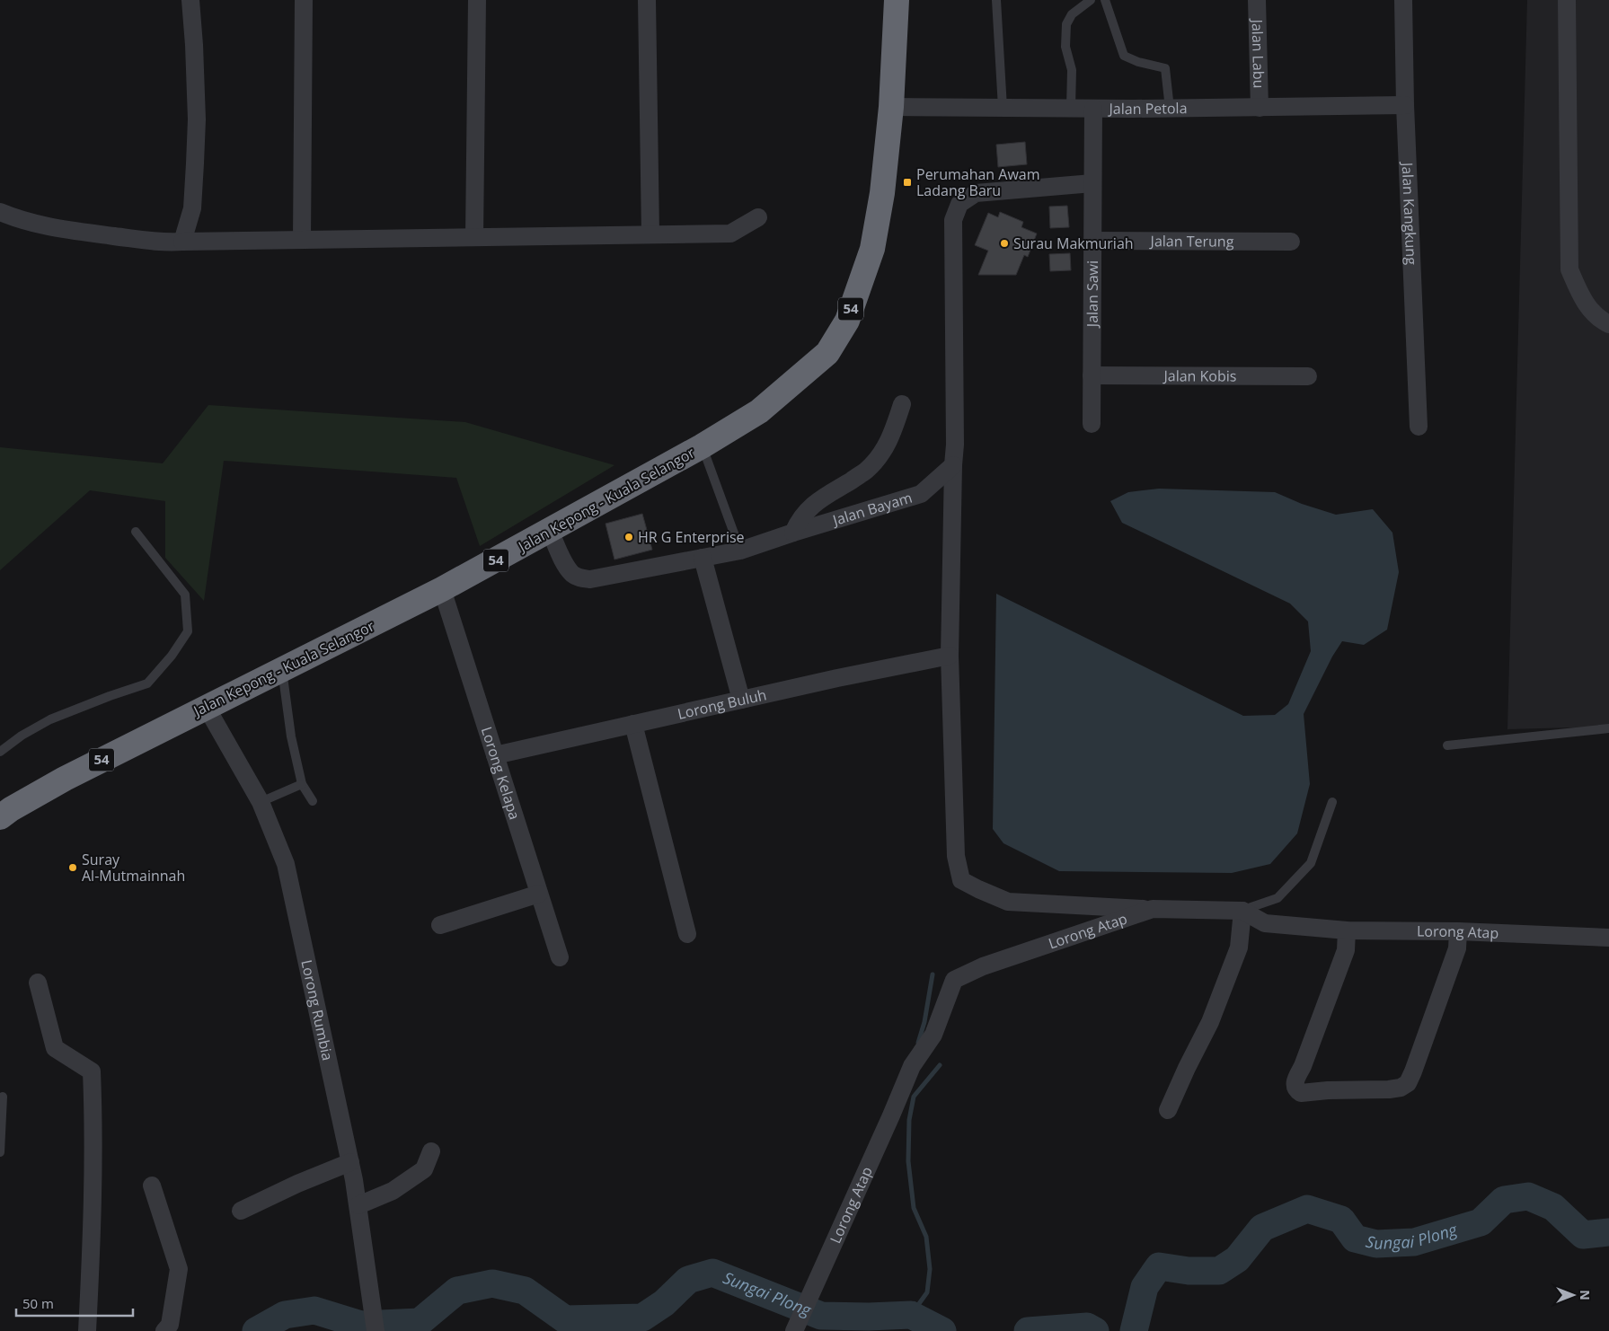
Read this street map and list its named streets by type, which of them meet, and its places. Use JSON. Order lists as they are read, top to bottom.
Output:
{
  "streets": {
    "highway": ["54", "Jalan Kepong - Kuala Selangor"],
    "street": [
      "Jalan Labu",
      "Jalan Petola",
      "Jalan Kangkung",
      "Jalan Terung",
      "Jalan Sawi",
      "Jalan Kobis",
      "Jalan Bayam",
      "Lorong Buluh",
      "Lorong Kelapa",
      "Lorong Atap",
      "Lorong Rumbia"
    ]
  },
  "crossings": [
    ["Jalan Labu", "Jalan Petola"],
    ["Jalan Petola", "Jalan Kangkung"],
    ["Jalan Petola", "Jalan Sawi"],
    ["Jalan Petola", "Jalan Kepong - Kuala Selangor"],
    ["Jalan Terung", "Jalan Sawi"],
    ["Jalan Sawi", "Jalan Kobis"],
    ["Jalan Kepong - Kuala Selangor", "Jalan Bayam"],
    ["Jalan Kepong - Kuala Selangor", "Lorong Kelapa"],
    ["Jalan Kepong - Kuala Selangor", "Lorong Rumbia"],
    ["Lorong Buluh", "Lorong Kelapa"]
  ],
  "water": ["Sungai Plong"],
  "places": {
    "transit": ["Perumahan Awam Ladang Baru"],
    "other": ["Surau Makmuriah", "HR G Enterprise", "Suray Al-Mutmainnah"]
  },
  "scale_bar": "50 m",
  "north": "right"
}
